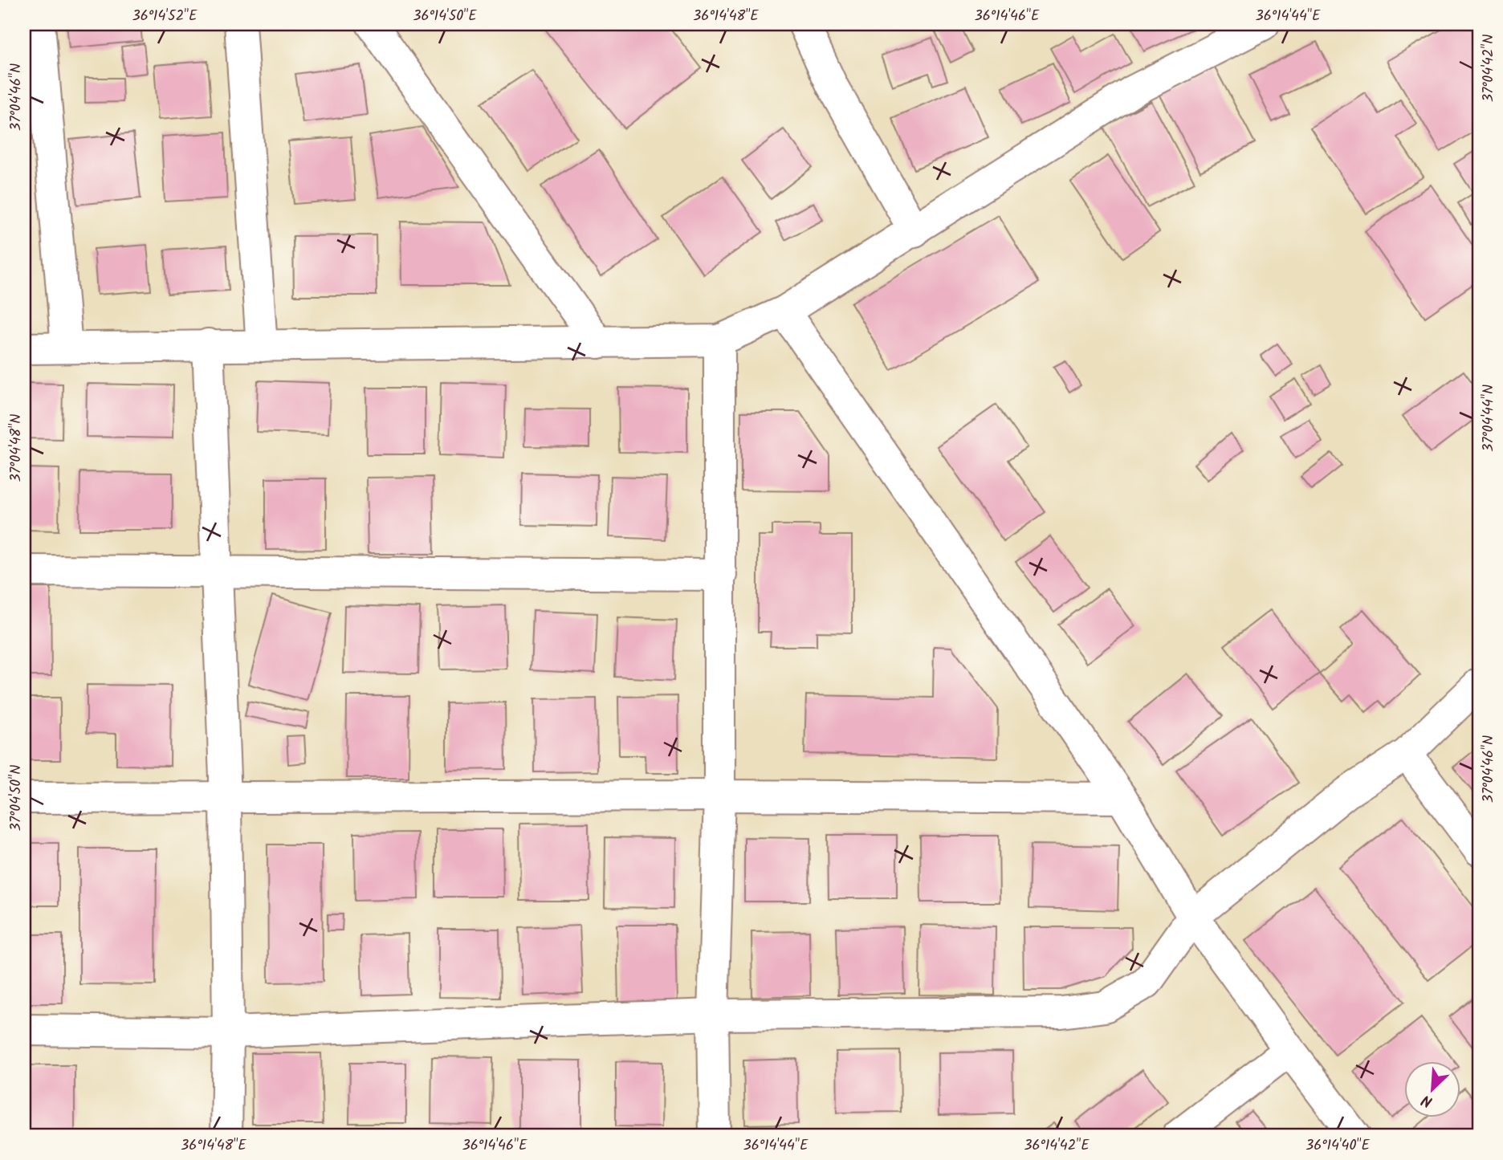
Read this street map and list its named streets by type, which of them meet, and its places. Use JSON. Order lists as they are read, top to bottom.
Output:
{
  "north": "bottom left",
  "coordinates": [
    "36°14'52\"E",
    "36°14'50\"E",
    "36°14'48\"E",
    "36°14'46\"E",
    "36°14'44\"E",
    "37°04'42\"N",
    "37°04'46\"N",
    "37°04'44\"N",
    "37°04'48\"N",
    "37°04'50\"N",
    "36°14'42\"E",
    "36°14'40\"E"
  ]
}
